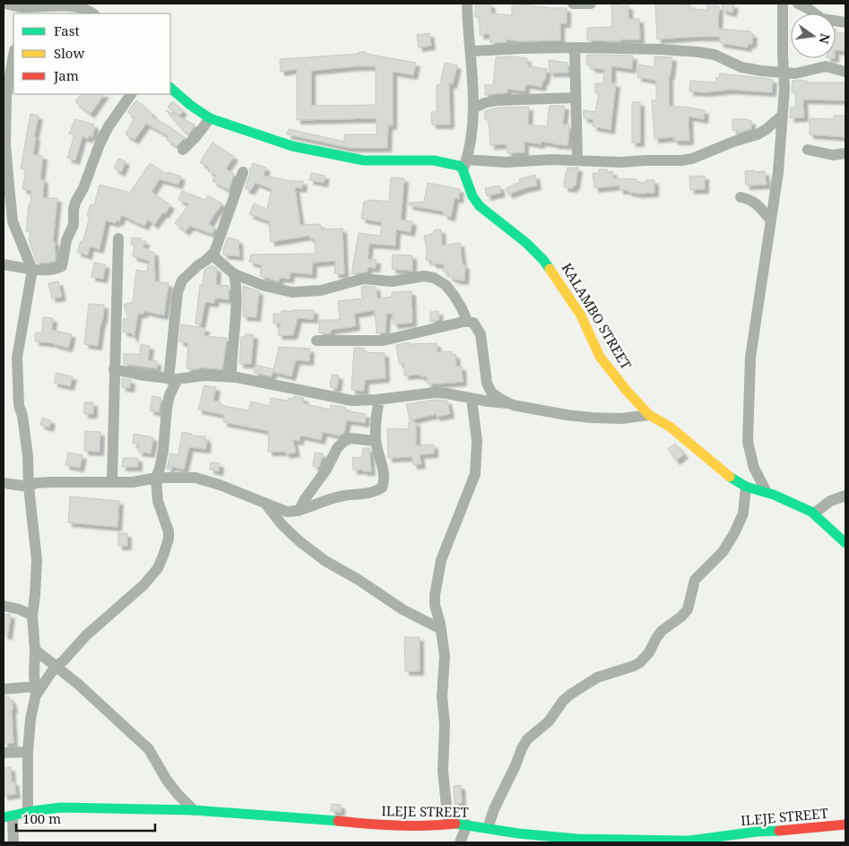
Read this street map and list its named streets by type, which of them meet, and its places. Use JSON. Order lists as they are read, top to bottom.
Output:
{
  "streets": {
    "street": ["KALAMBO STREET", "ILEJE STREET"]
  },
  "legend": ["Fast", "Slow", "Jam"],
  "scale_bar": "100 m",
  "north": "right"
}
